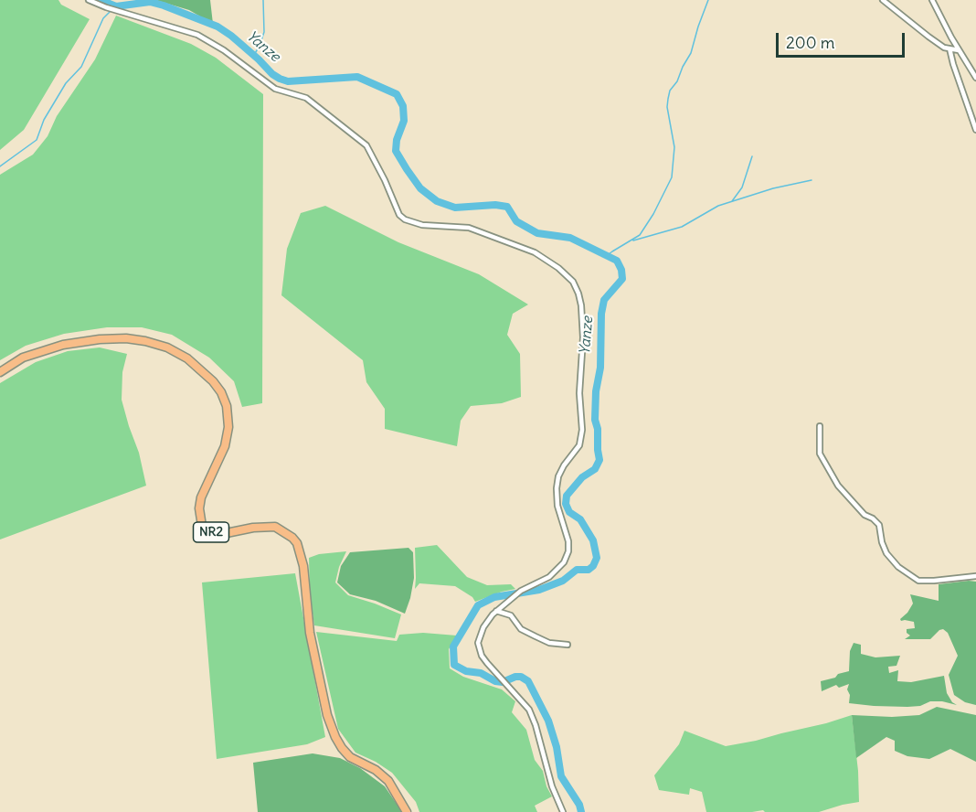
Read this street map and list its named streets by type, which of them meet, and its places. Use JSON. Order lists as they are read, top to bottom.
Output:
{
  "streets": {
    "highway": ["NR2"]
  },
  "water": ["Yanze"],
  "scale_bar": "200 m"
}
